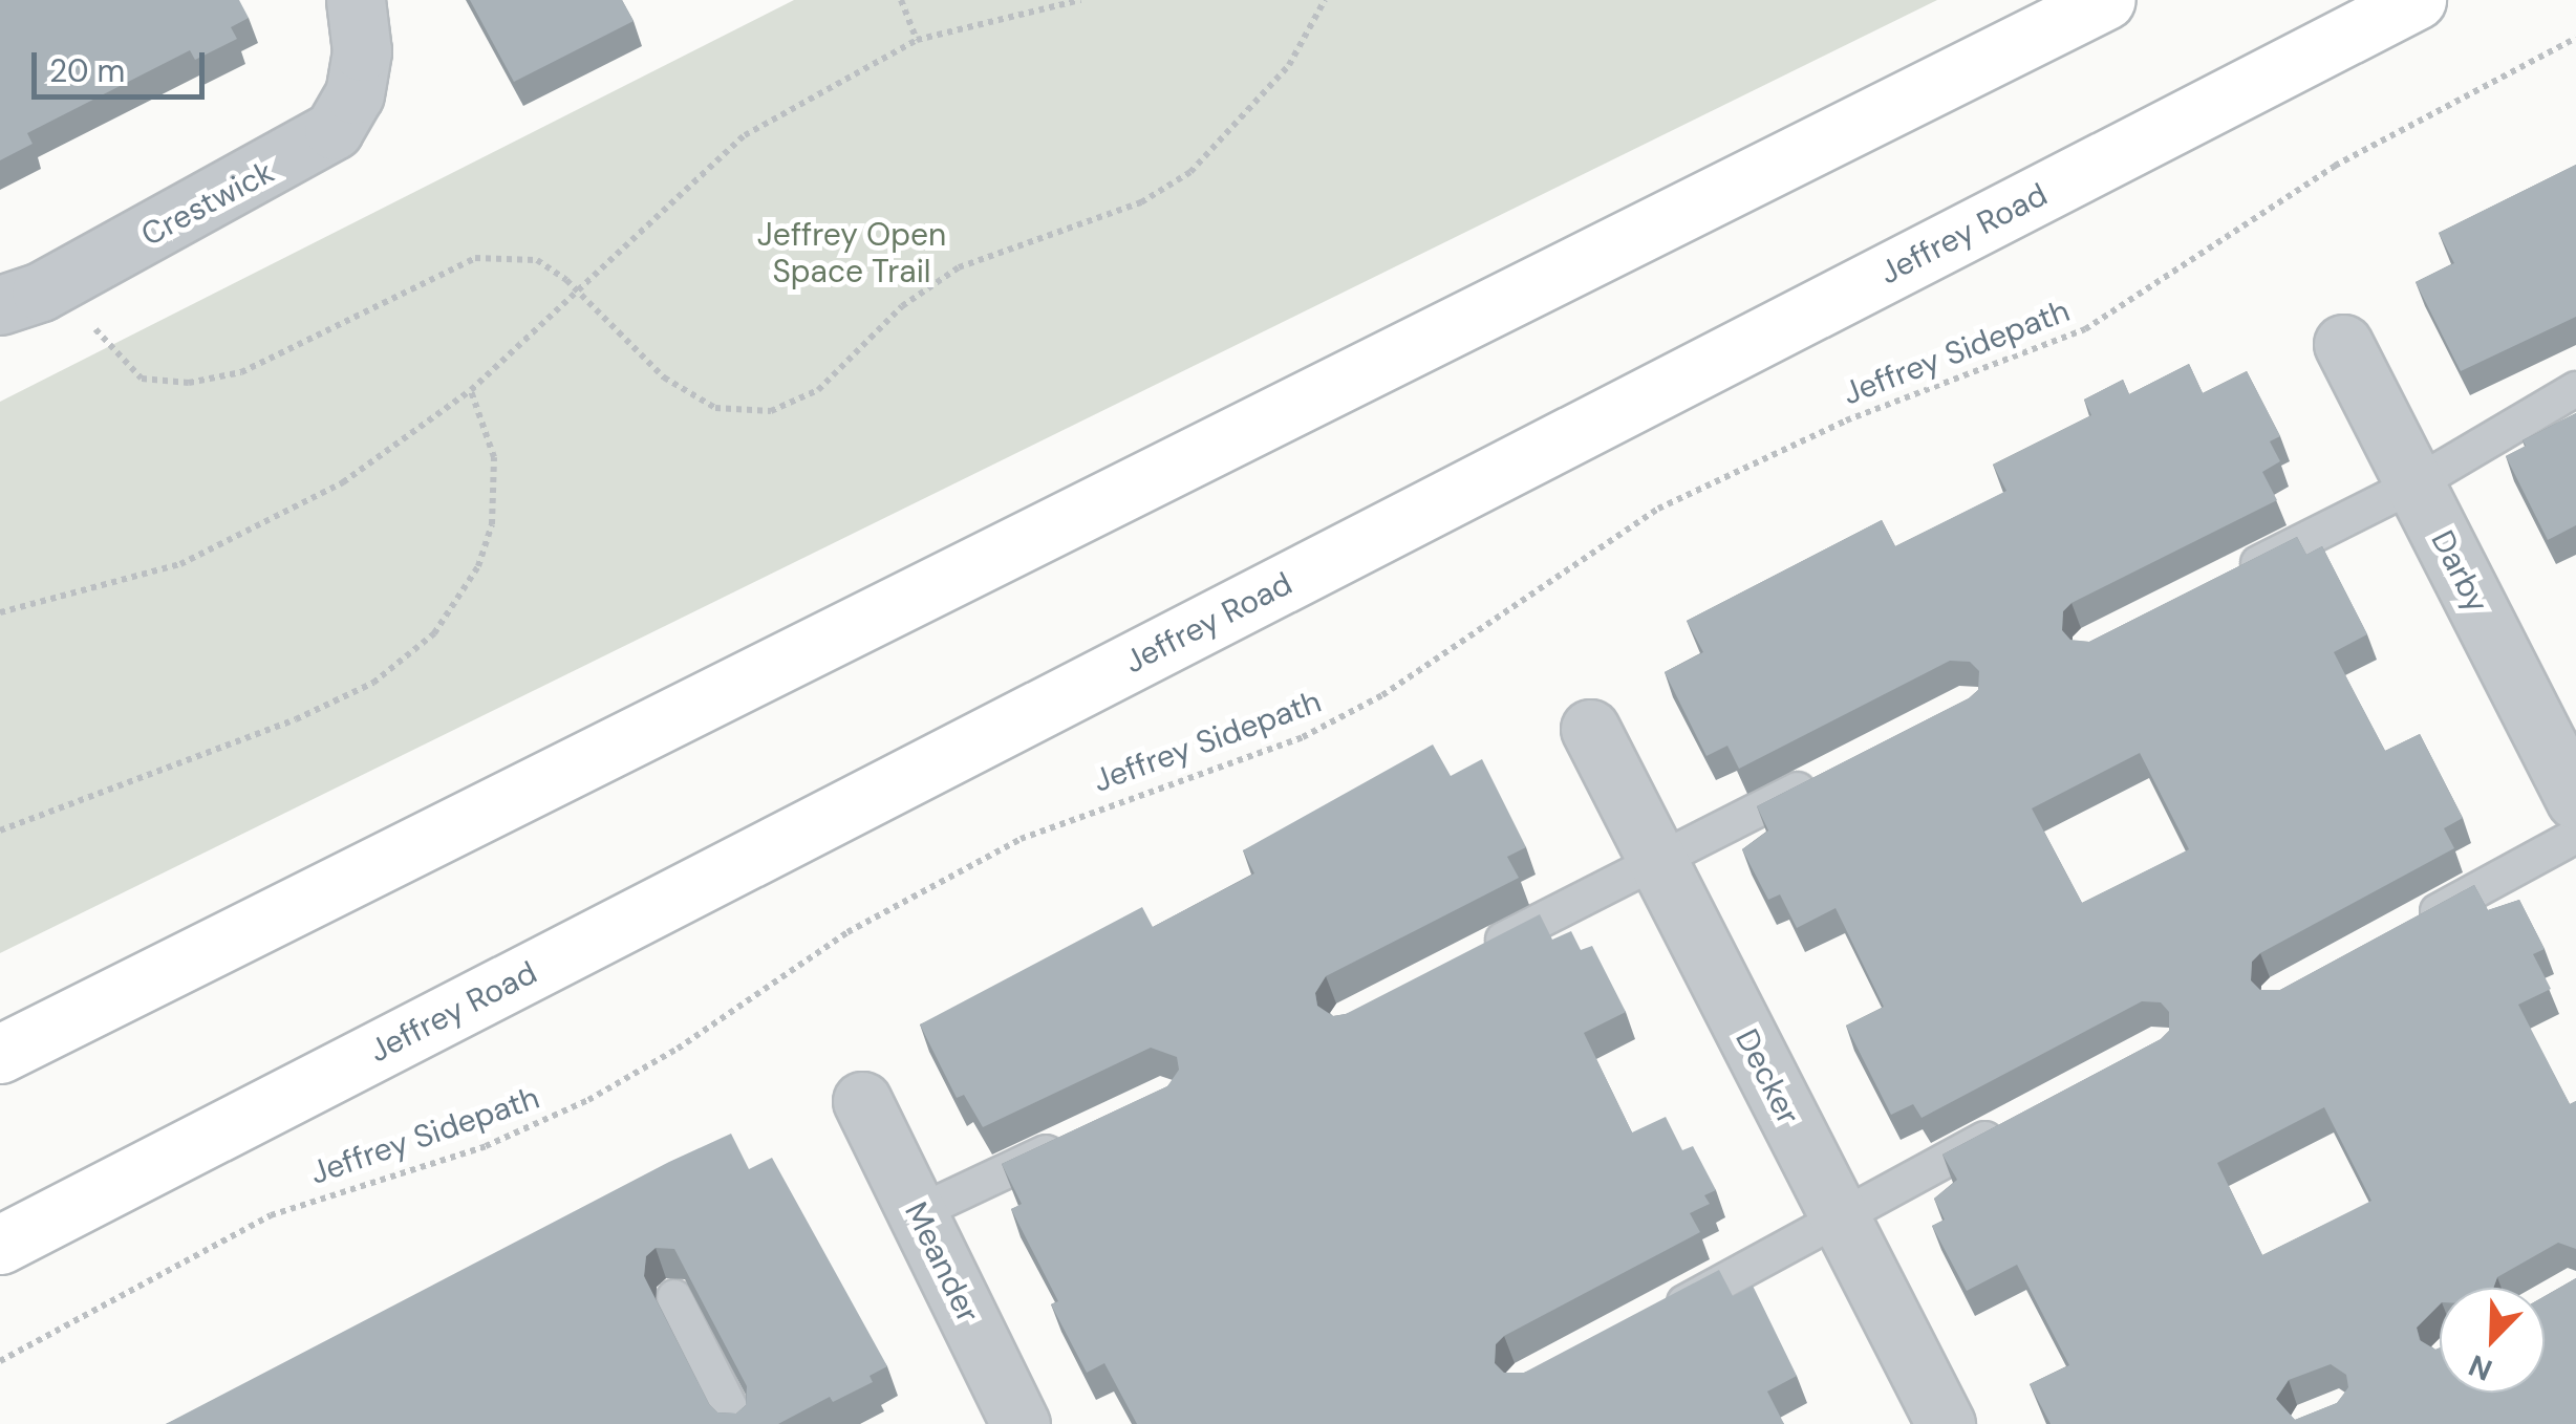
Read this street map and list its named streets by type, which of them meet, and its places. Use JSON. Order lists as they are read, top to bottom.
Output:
{
  "streets": {
    "main road": ["Jeffrey Road"],
    "street": [
      "Crestwick",
      "Darby",
      "Decker",
      "Meander"
    ],
    "path": ["Jeffrey Sidepath"]
  },
  "parks": ["Jeffrey Open Space Trail"],
  "scale_bar": "20 m",
  "north": "bottom left"
}
